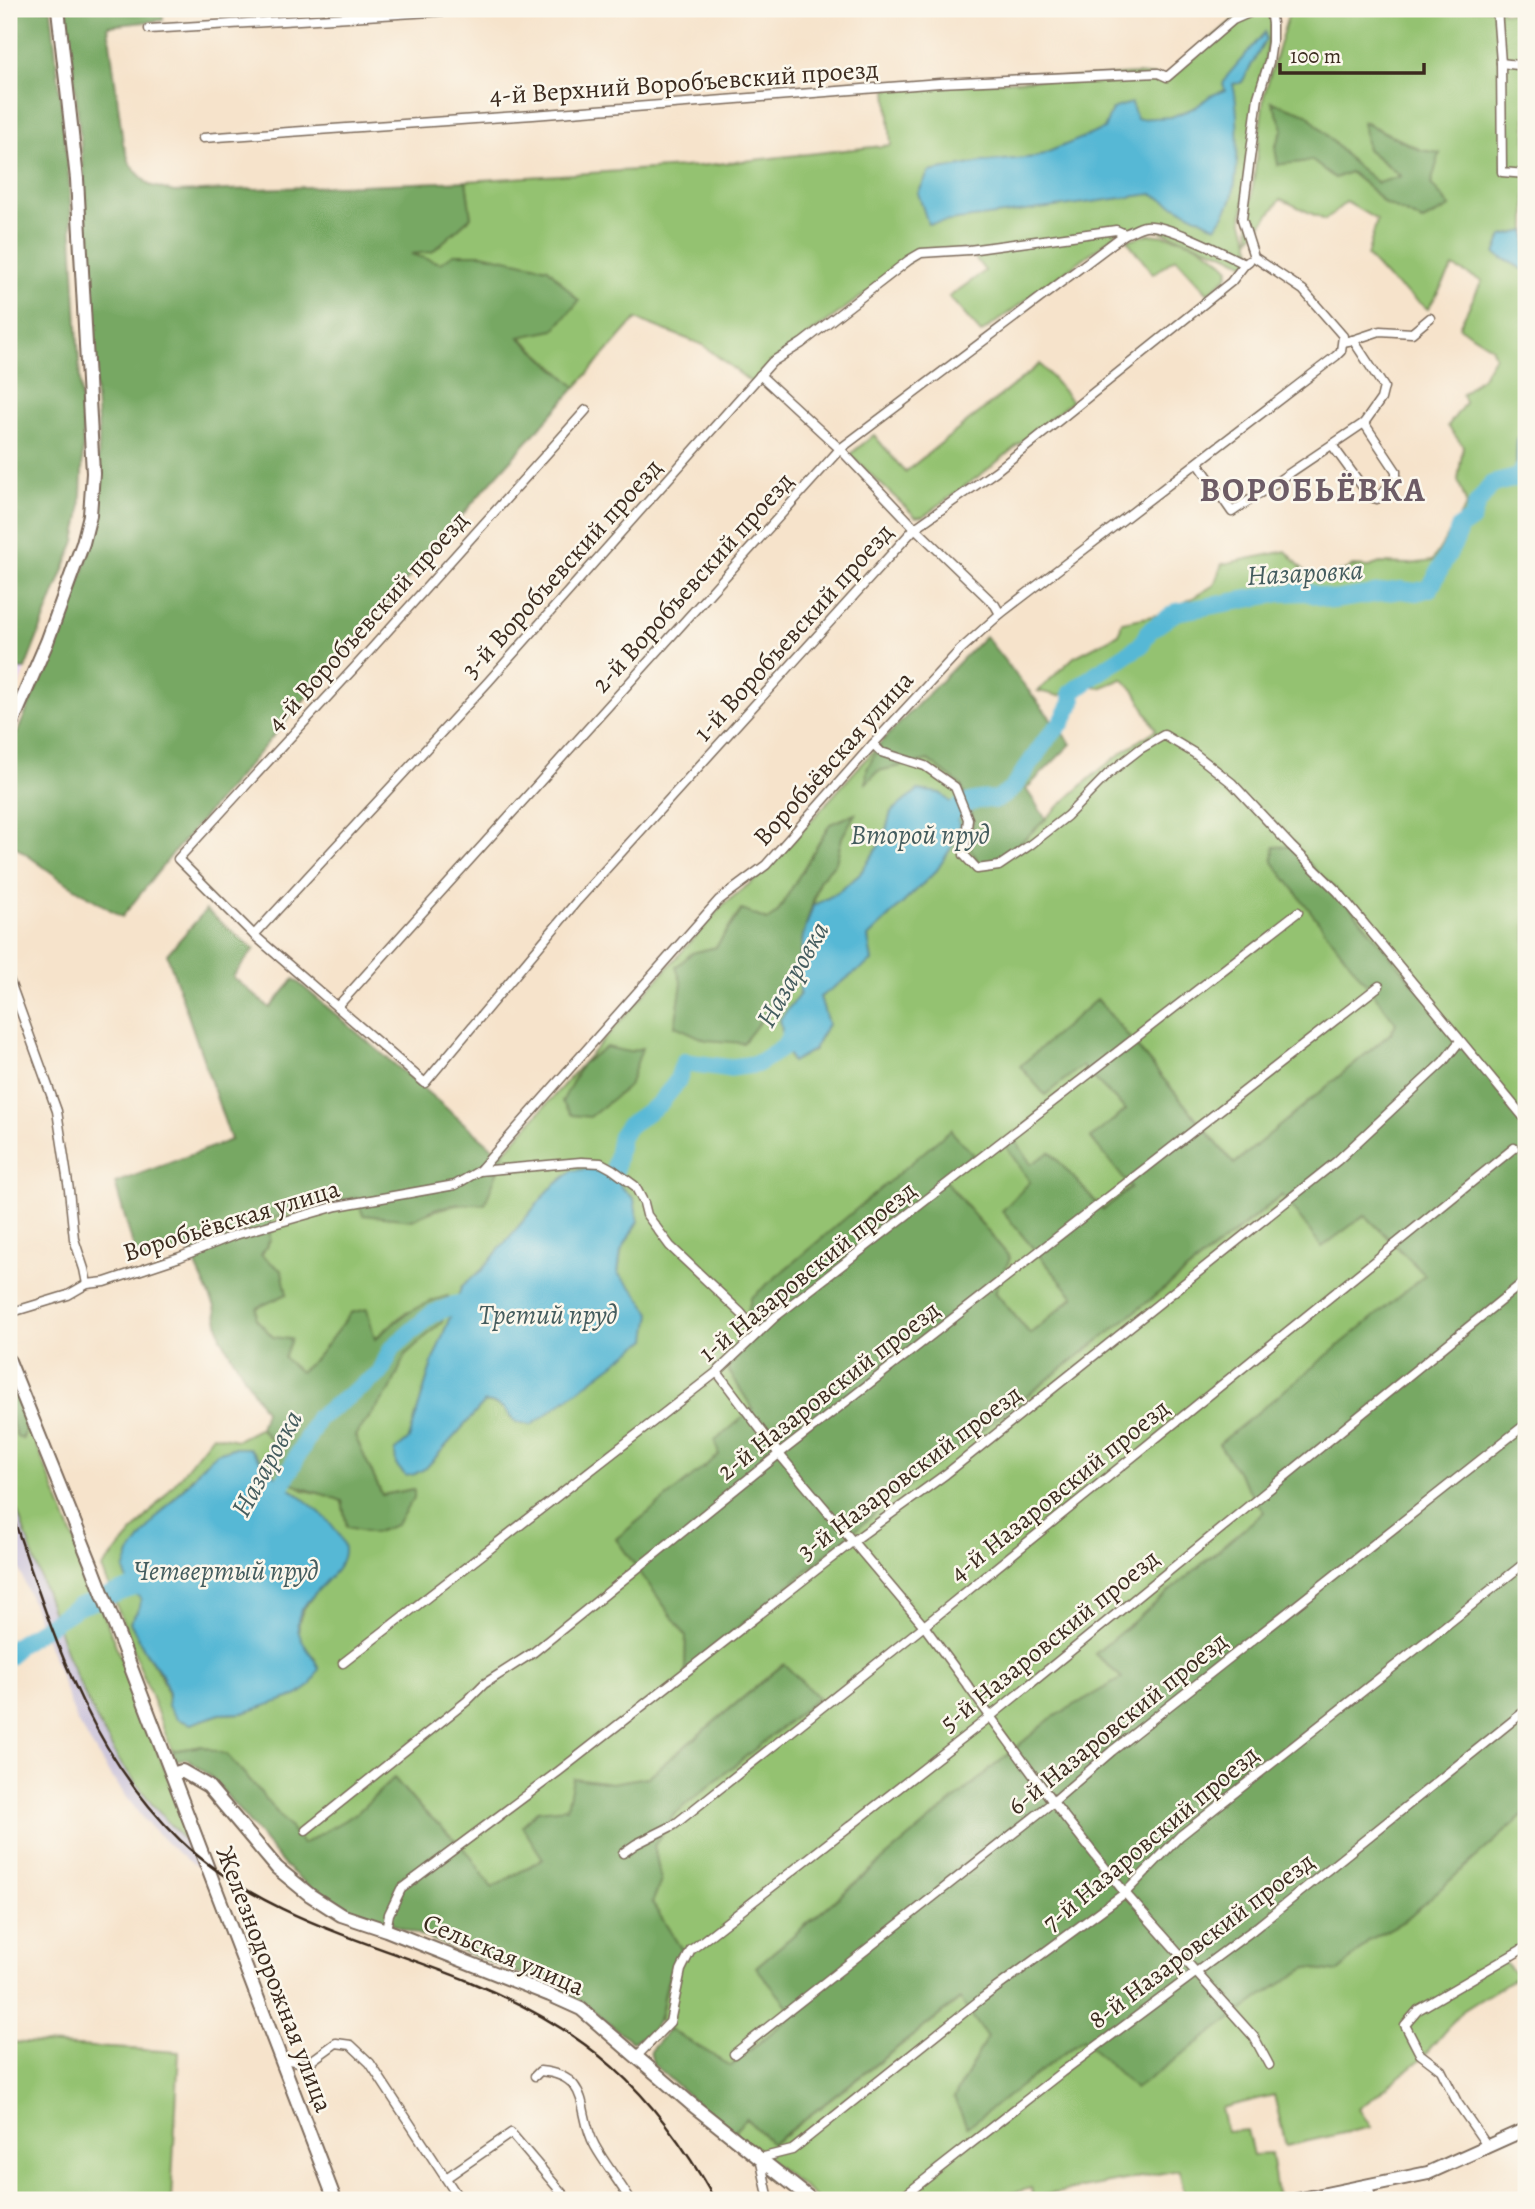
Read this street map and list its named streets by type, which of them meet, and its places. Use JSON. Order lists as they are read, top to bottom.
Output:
{
  "streets": {
    "street": [
      "4-й Верхний Воробъевский проезд",
      "3-й Воробъевский проезд",
      "2-й Воробъевский проезд",
      "4-й Воробъевский проезд",
      "1-й Воробъевский проезд",
      "Воробьёвская улица",
      "1-й Назаровский проезд",
      "2-й Назаровский проезд",
      "3-й Назаровский проезд",
      "4-й Назаровский проезд",
      "5-й Назаровский проезд",
      "6-й Назаровский проезд",
      "7-й Назаровский проезд",
      "8-й Назаровский проезд",
      "Сельская улица",
      "Железнодорожная улица"
    ]
  },
  "crossings": [
    ["3-й Воробъевский проезд", "2-й Воробъевский проезд"],
    ["3-й Воробъевский проезд", "4-й Воробъевский проезд"],
    ["2-й Воробъевский проезд", "1-й Воробъевский проезд"],
    ["3-й Назаровский проезд", "Сельская улица"],
    ["5-й Назаровский проезд", "Сельская улица"],
    ["7-й Назаровский проезд", "Сельская улица"],
    ["Сельская улица", "Железнодорожная улица"]
  ],
  "districts": ["ВОРОБЬЁВКА"],
  "water": [
    "Назаровка",
    "Второй пруд",
    "Третий пруд",
    "Четвертый пруд"
  ],
  "scale_bar": "100 m"
}
